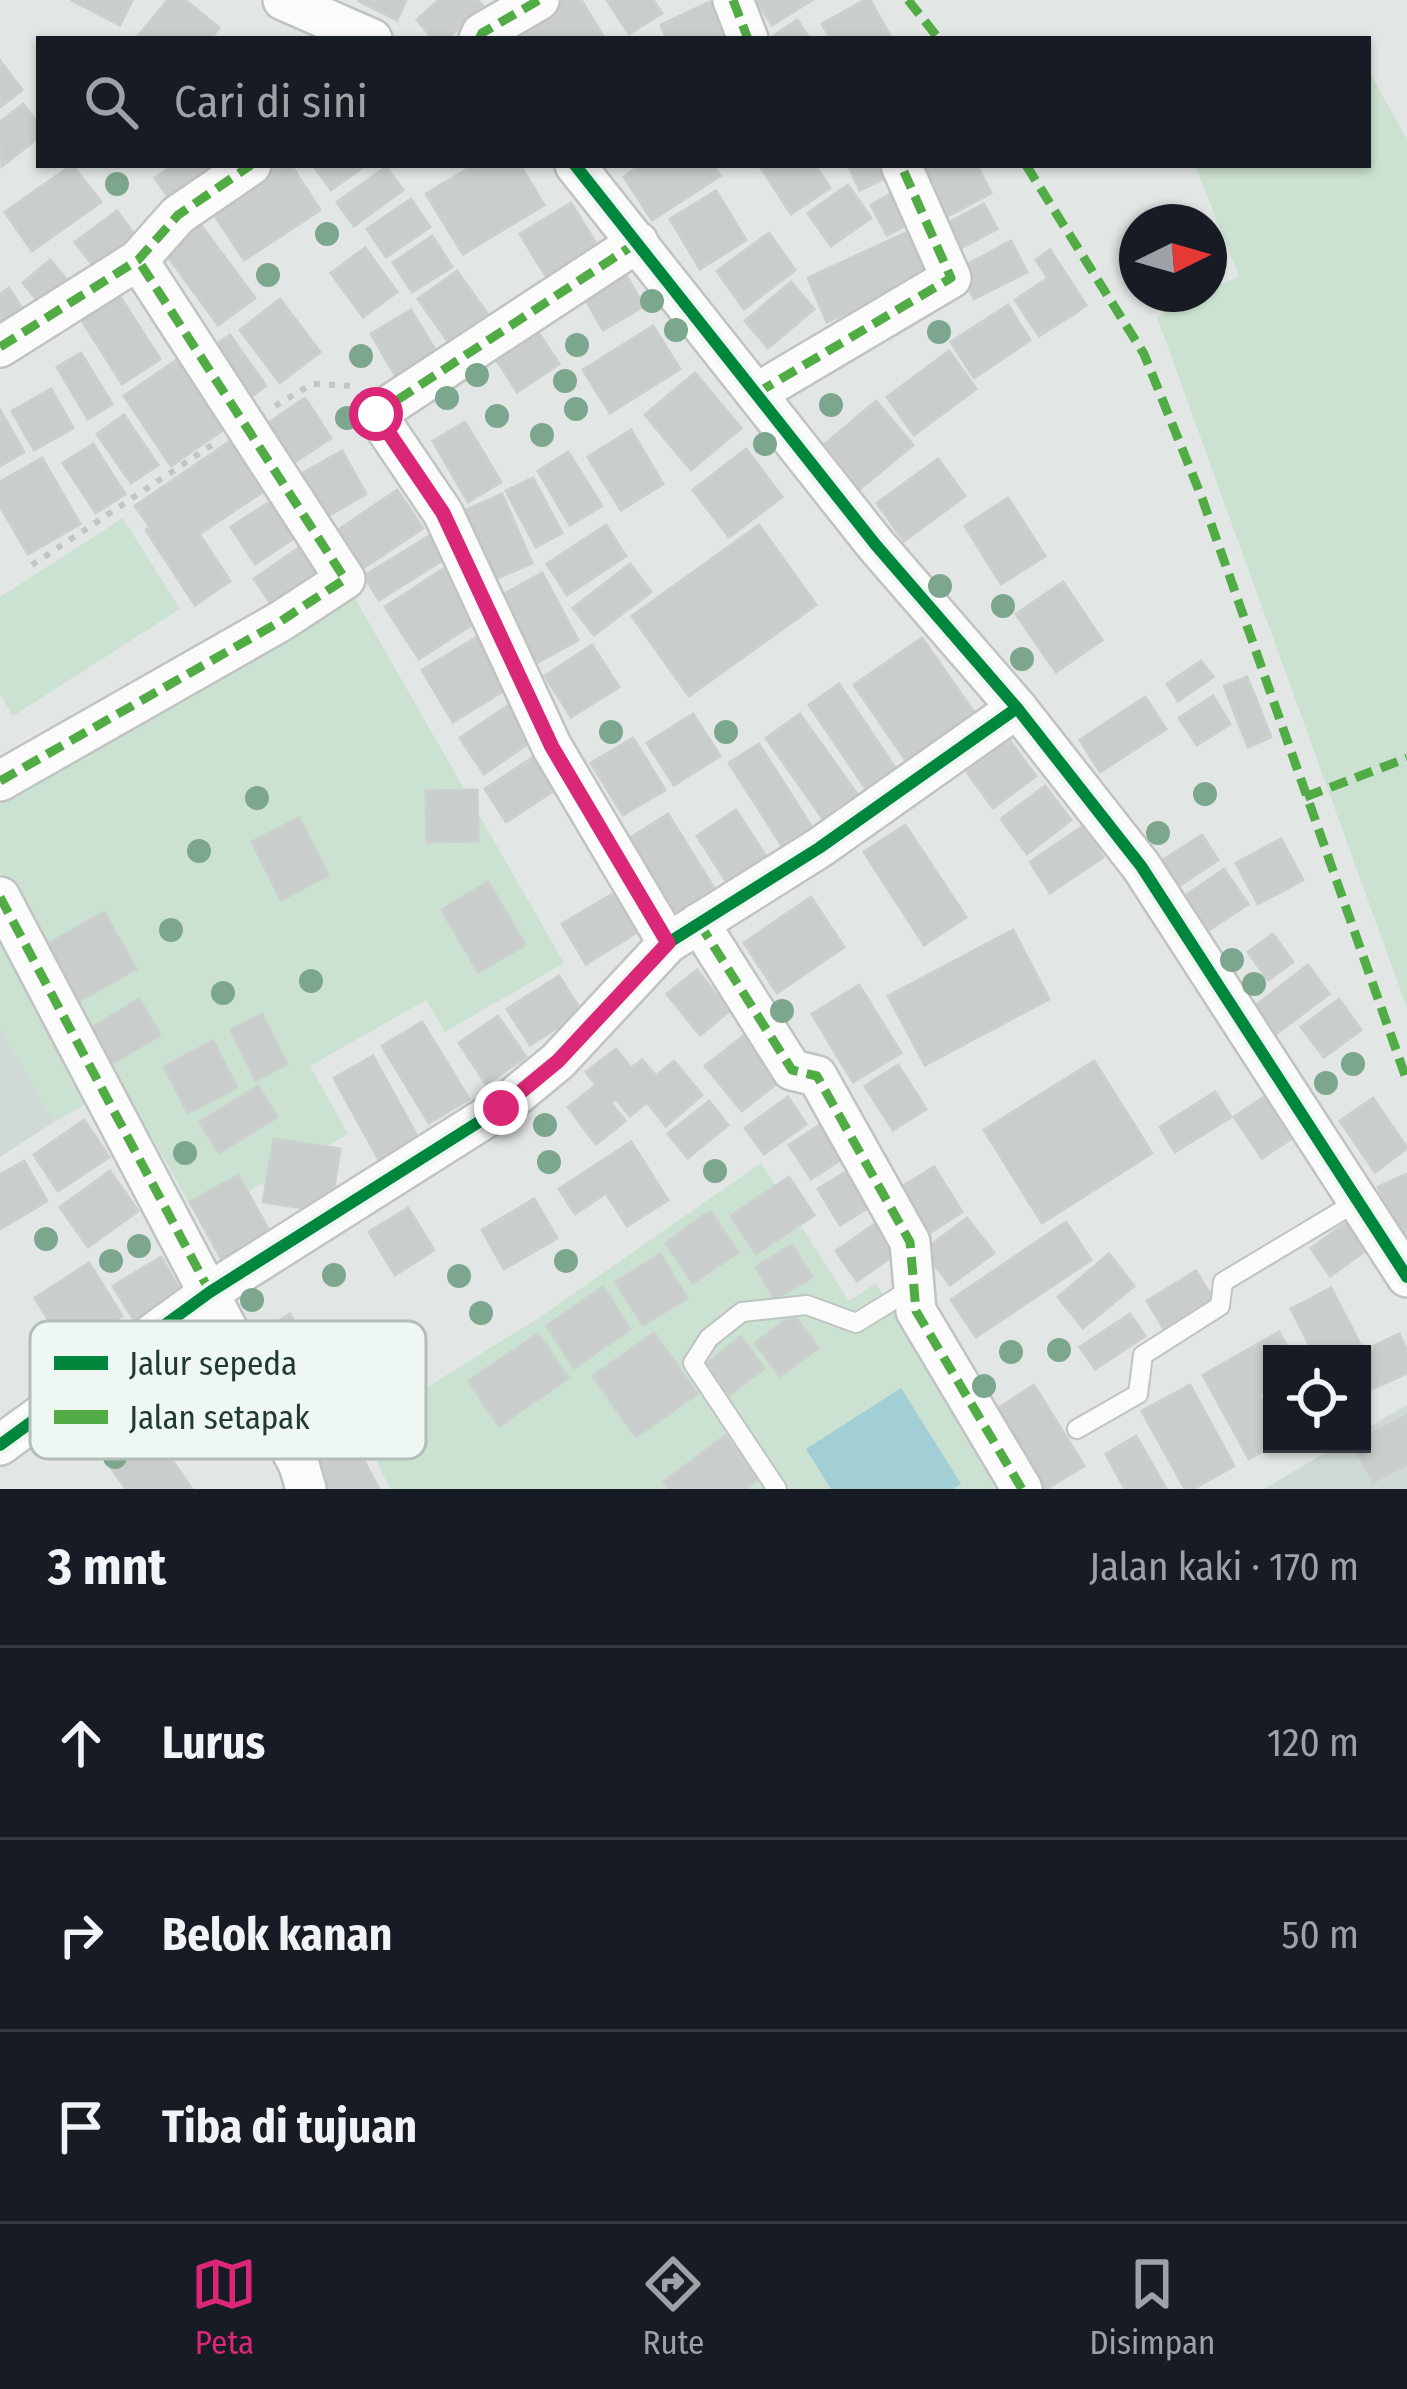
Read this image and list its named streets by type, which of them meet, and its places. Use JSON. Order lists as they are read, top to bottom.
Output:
{
  "legend": ["Jalur sepeda", "Jalan setapak"],
  "north": "right",
  "page": {
    "search": "Cari di sini",
    "heading": ["3 mnt", "Jalan kaki · 170 m"],
    "list": [
      ["Lurus", "120 m"],
      ["Belok kanan", "50 m"],
      "Tiba di tujuan"
    ],
    "nav": ["Peta", "Rute", "Disimpan"]
  }
}
